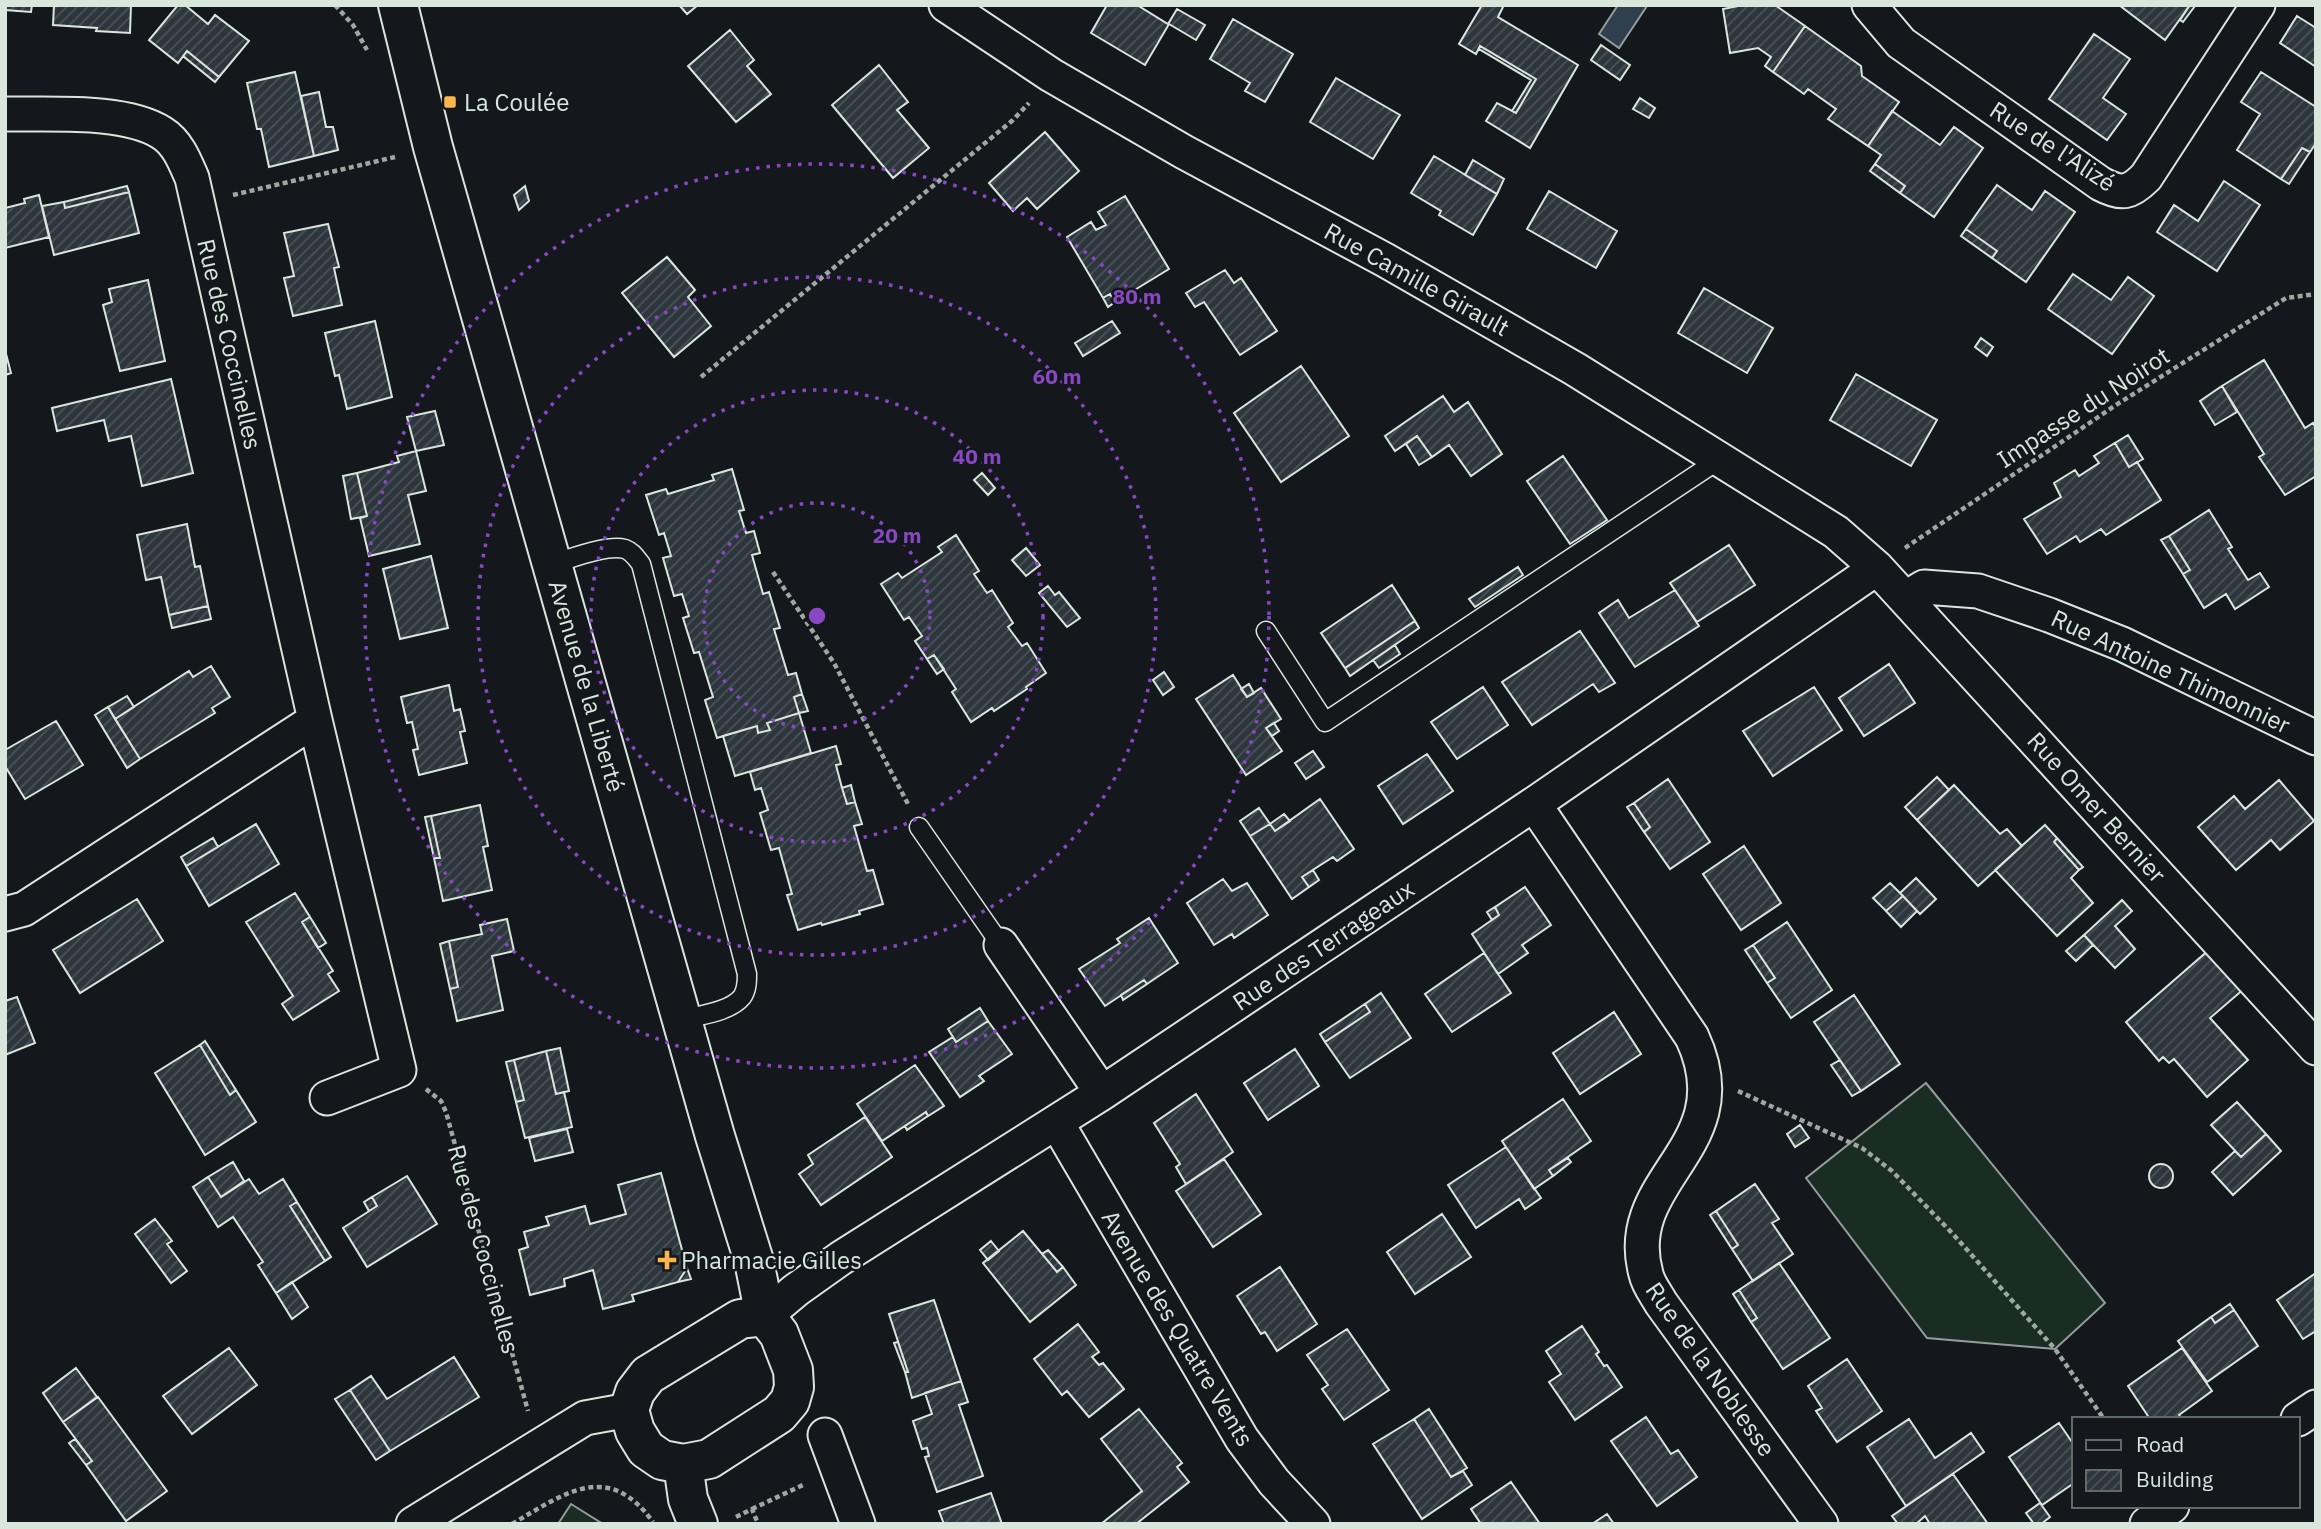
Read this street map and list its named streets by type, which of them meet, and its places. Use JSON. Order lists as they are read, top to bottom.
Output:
{
  "streets": {
    "street": [
      "Rue de l'Alizé",
      "Rue Camille Girault",
      "Rue des Coccinelles",
      "Rue Antoine Thimonnier",
      "Avenue de la Liberté",
      "Rue Omer Bernier",
      "Rue des Terrageaux",
      "Avenue des Quatre Vents",
      "Rue de la Noblesse"
    ],
    "path": ["Impasse du Noirot"]
  },
  "crossings": [
    ["Rue Camille Girault", "Impasse du Noirot"],
    ["Rue Camille Girault", "Rue Omer Bernier"],
    ["Rue Camille Girault", "Rue des Terrageaux"],
    ["Impasse du Noirot", "Rue Omer Bernier"],
    ["Impasse du Noirot", "Rue des Terrageaux"],
    ["Rue Antoine Thimonnier", "Rue Omer Bernier"],
    ["Avenue de la Liberté", "Rue des Terrageaux"],
    ["Rue Omer Bernier", "Rue des Terrageaux"],
    ["Rue des Terrageaux", "Avenue des Quatre Vents"],
    ["Rue des Terrageaux", "Rue de la Noblesse"]
  ],
  "places": {
    "transit": ["La Coulée"],
    "health": ["Pharmacie Gilles"]
  },
  "legend": ["Road", "Building"],
  "rings": [
    "80 m",
    "60 m",
    "40 m",
    "20 m"
  ]
}
